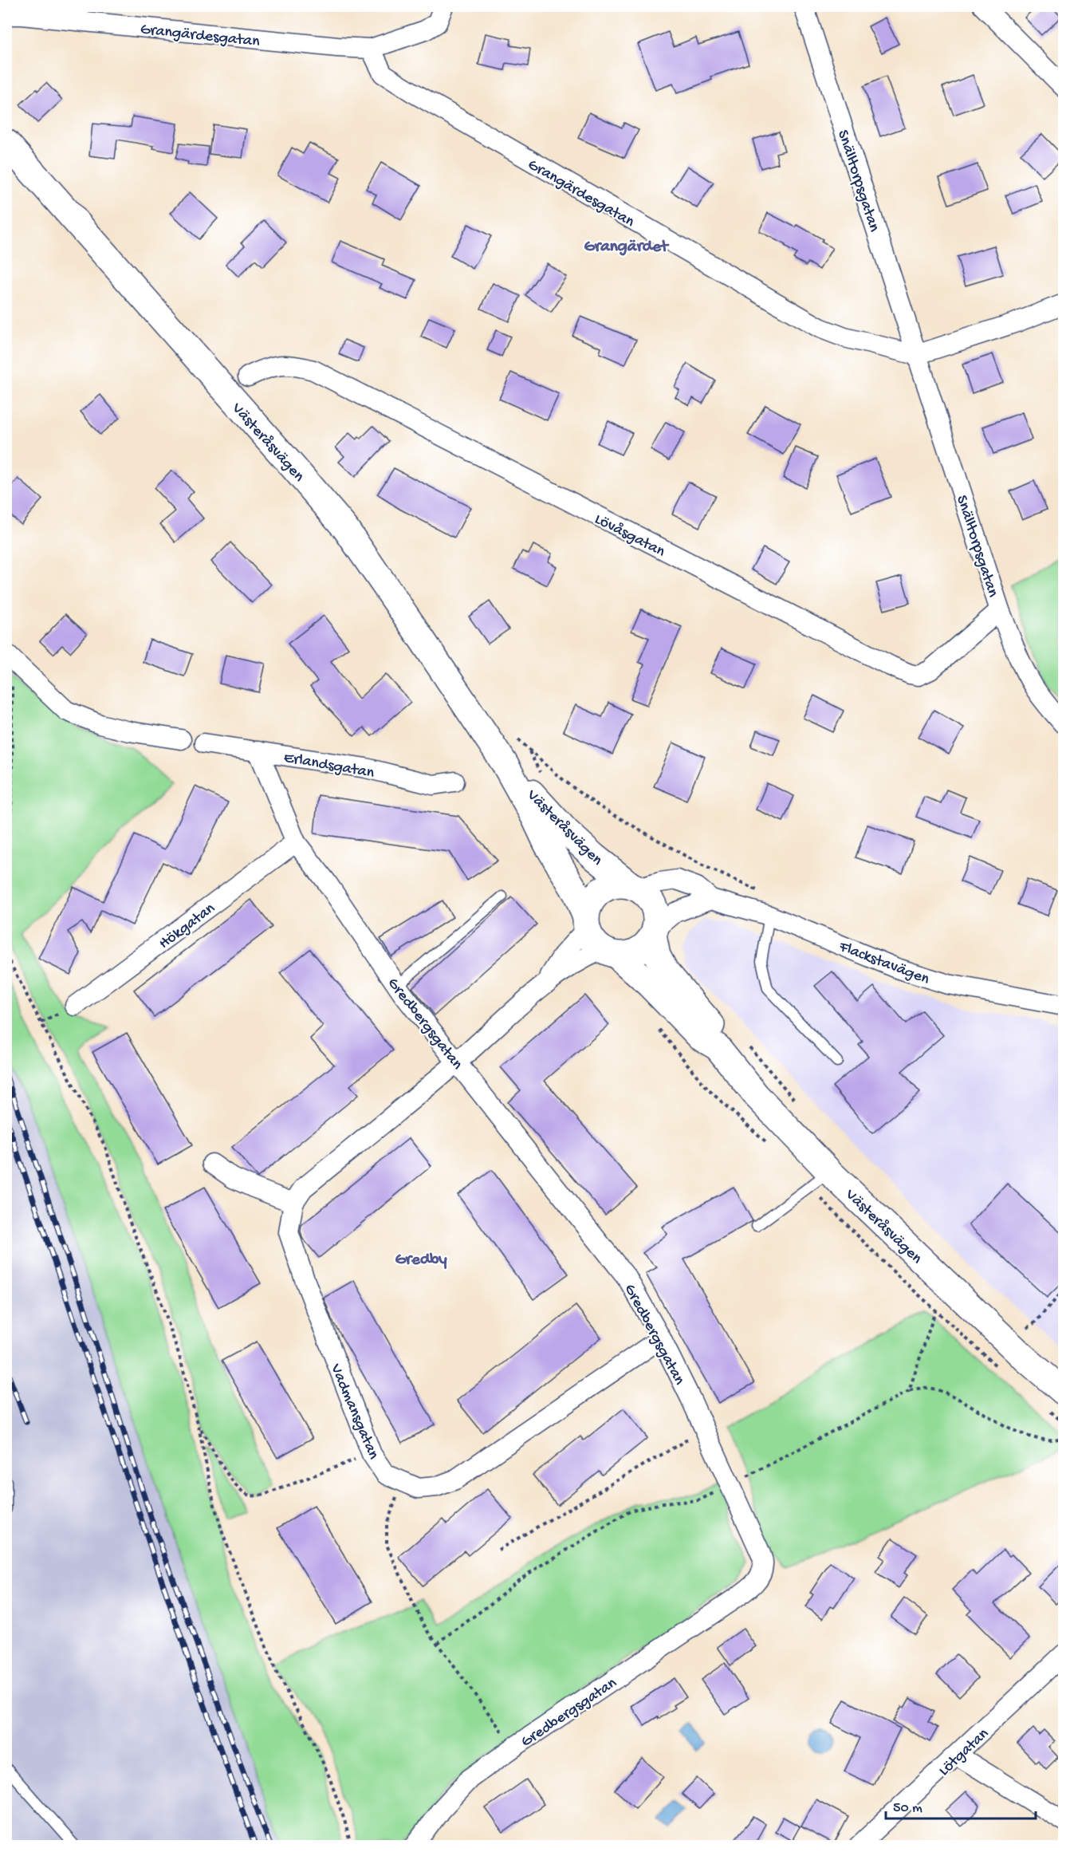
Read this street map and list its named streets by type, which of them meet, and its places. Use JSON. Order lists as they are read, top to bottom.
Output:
{
  "streets": {
    "street": [
      "Grangärdesgatan",
      "Snälltorpsgatan",
      "Västeråsvägen",
      "Lövåsgatan",
      "Erlandsgatan",
      "Hökgatan",
      "Flackstavägen",
      "Gredbergsgatan",
      "Vadmansgatan",
      "Lötgatan"
    ]
  },
  "crossings": [
    ["Grangärdesgatan", "Snälltorpsgatan"],
    ["Snälltorpsgatan", "Lövåsgatan"],
    ["Västeråsvägen", "Vadmansgatan"],
    ["Erlandsgatan", "Gredbergsgatan"],
    ["Hökgatan", "Gredbergsgatan"],
    ["Gredbergsgatan", "Vadmansgatan"]
  ],
  "districts": ["Grangärdet", "Gredby"],
  "scale_bar": "50 m"
}
